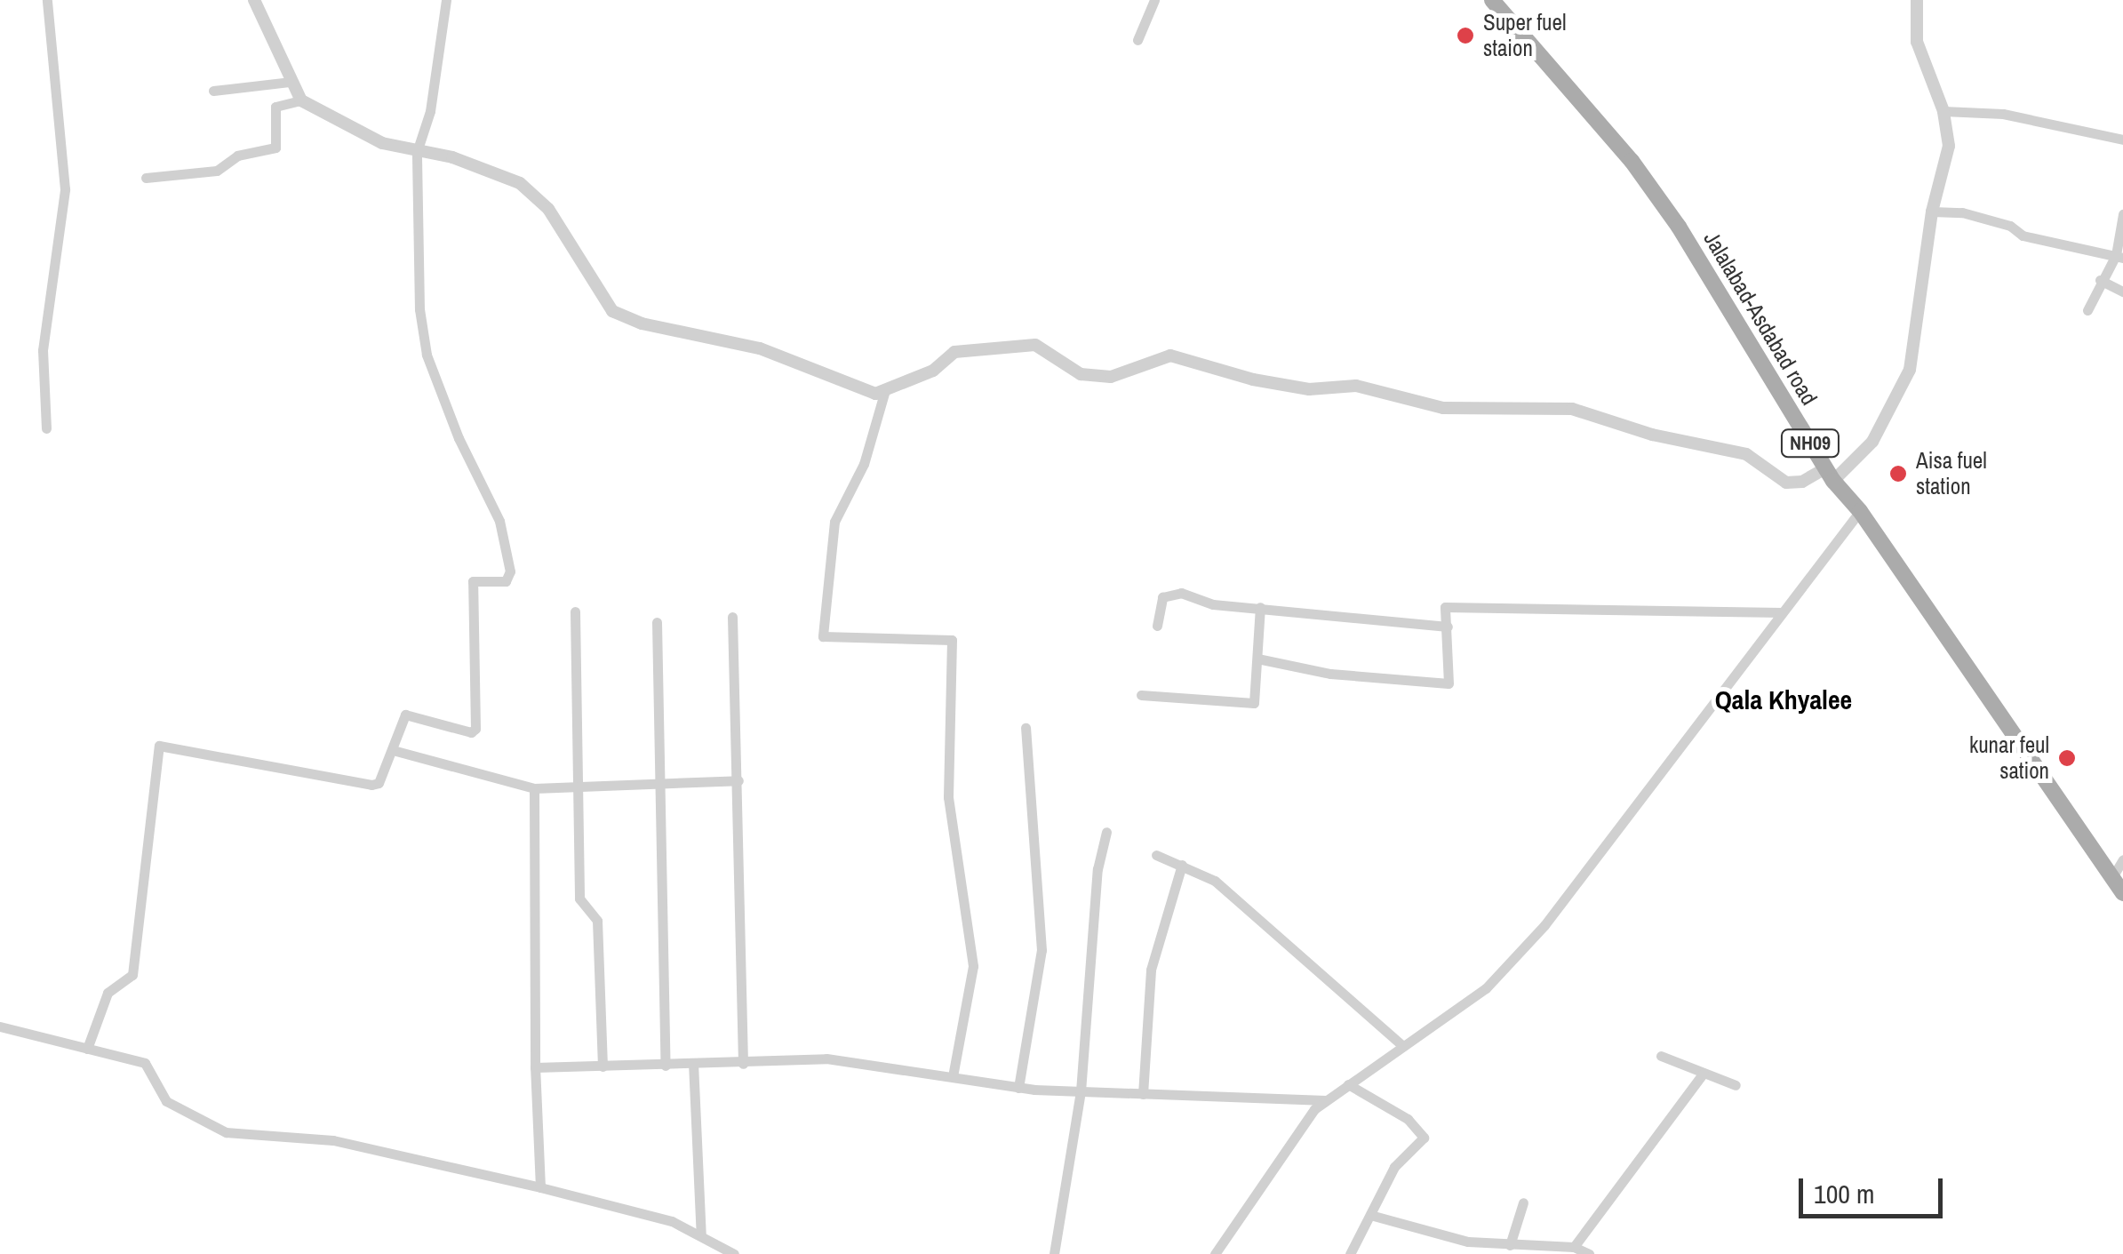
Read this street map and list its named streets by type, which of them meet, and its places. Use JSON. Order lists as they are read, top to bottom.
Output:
{
  "streets": {
    "main road": ["Jalalabad-Asdabad road", "NH09"]
  },
  "districts": ["Qala Khyalee"],
  "places": ["Super fuel staion", "Aisa fuel station", "kunar feul sation"],
  "scale_bar": "100 m"
}
